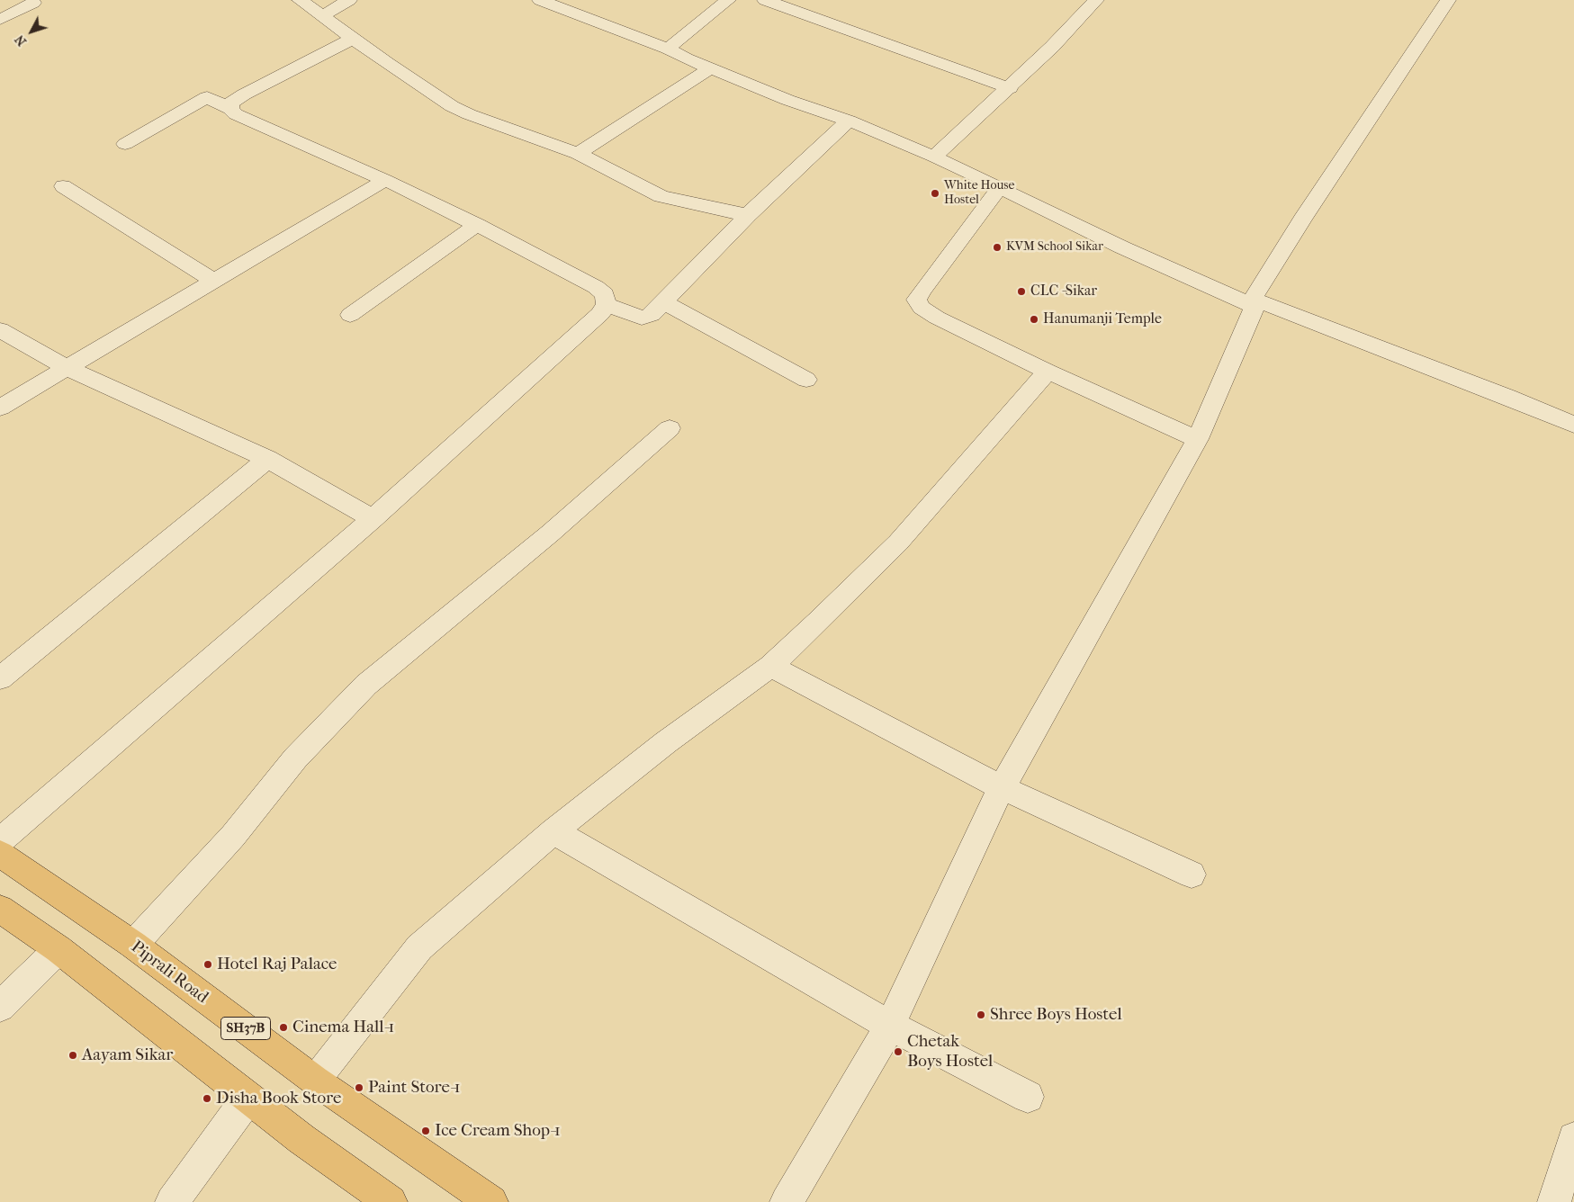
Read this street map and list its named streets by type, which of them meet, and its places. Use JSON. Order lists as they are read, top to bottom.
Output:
{
  "streets": {
    "main road": ["Piprali Road", "SH37B"]
  },
  "places": [
    "White House Hostel",
    "KVM School Sikar",
    "CLC -Sikar",
    "Hanumanji Temple",
    "Hotel Raj Palace",
    "Shree Boys Hostel",
    "Cinema Hall-1",
    "Chetak Boys Hostel",
    "Aayam Sikar",
    "Paint Store-1",
    "Disha Book Store",
    "Ice Cream Shop-1"
  ],
  "north": "bottom left"
}
